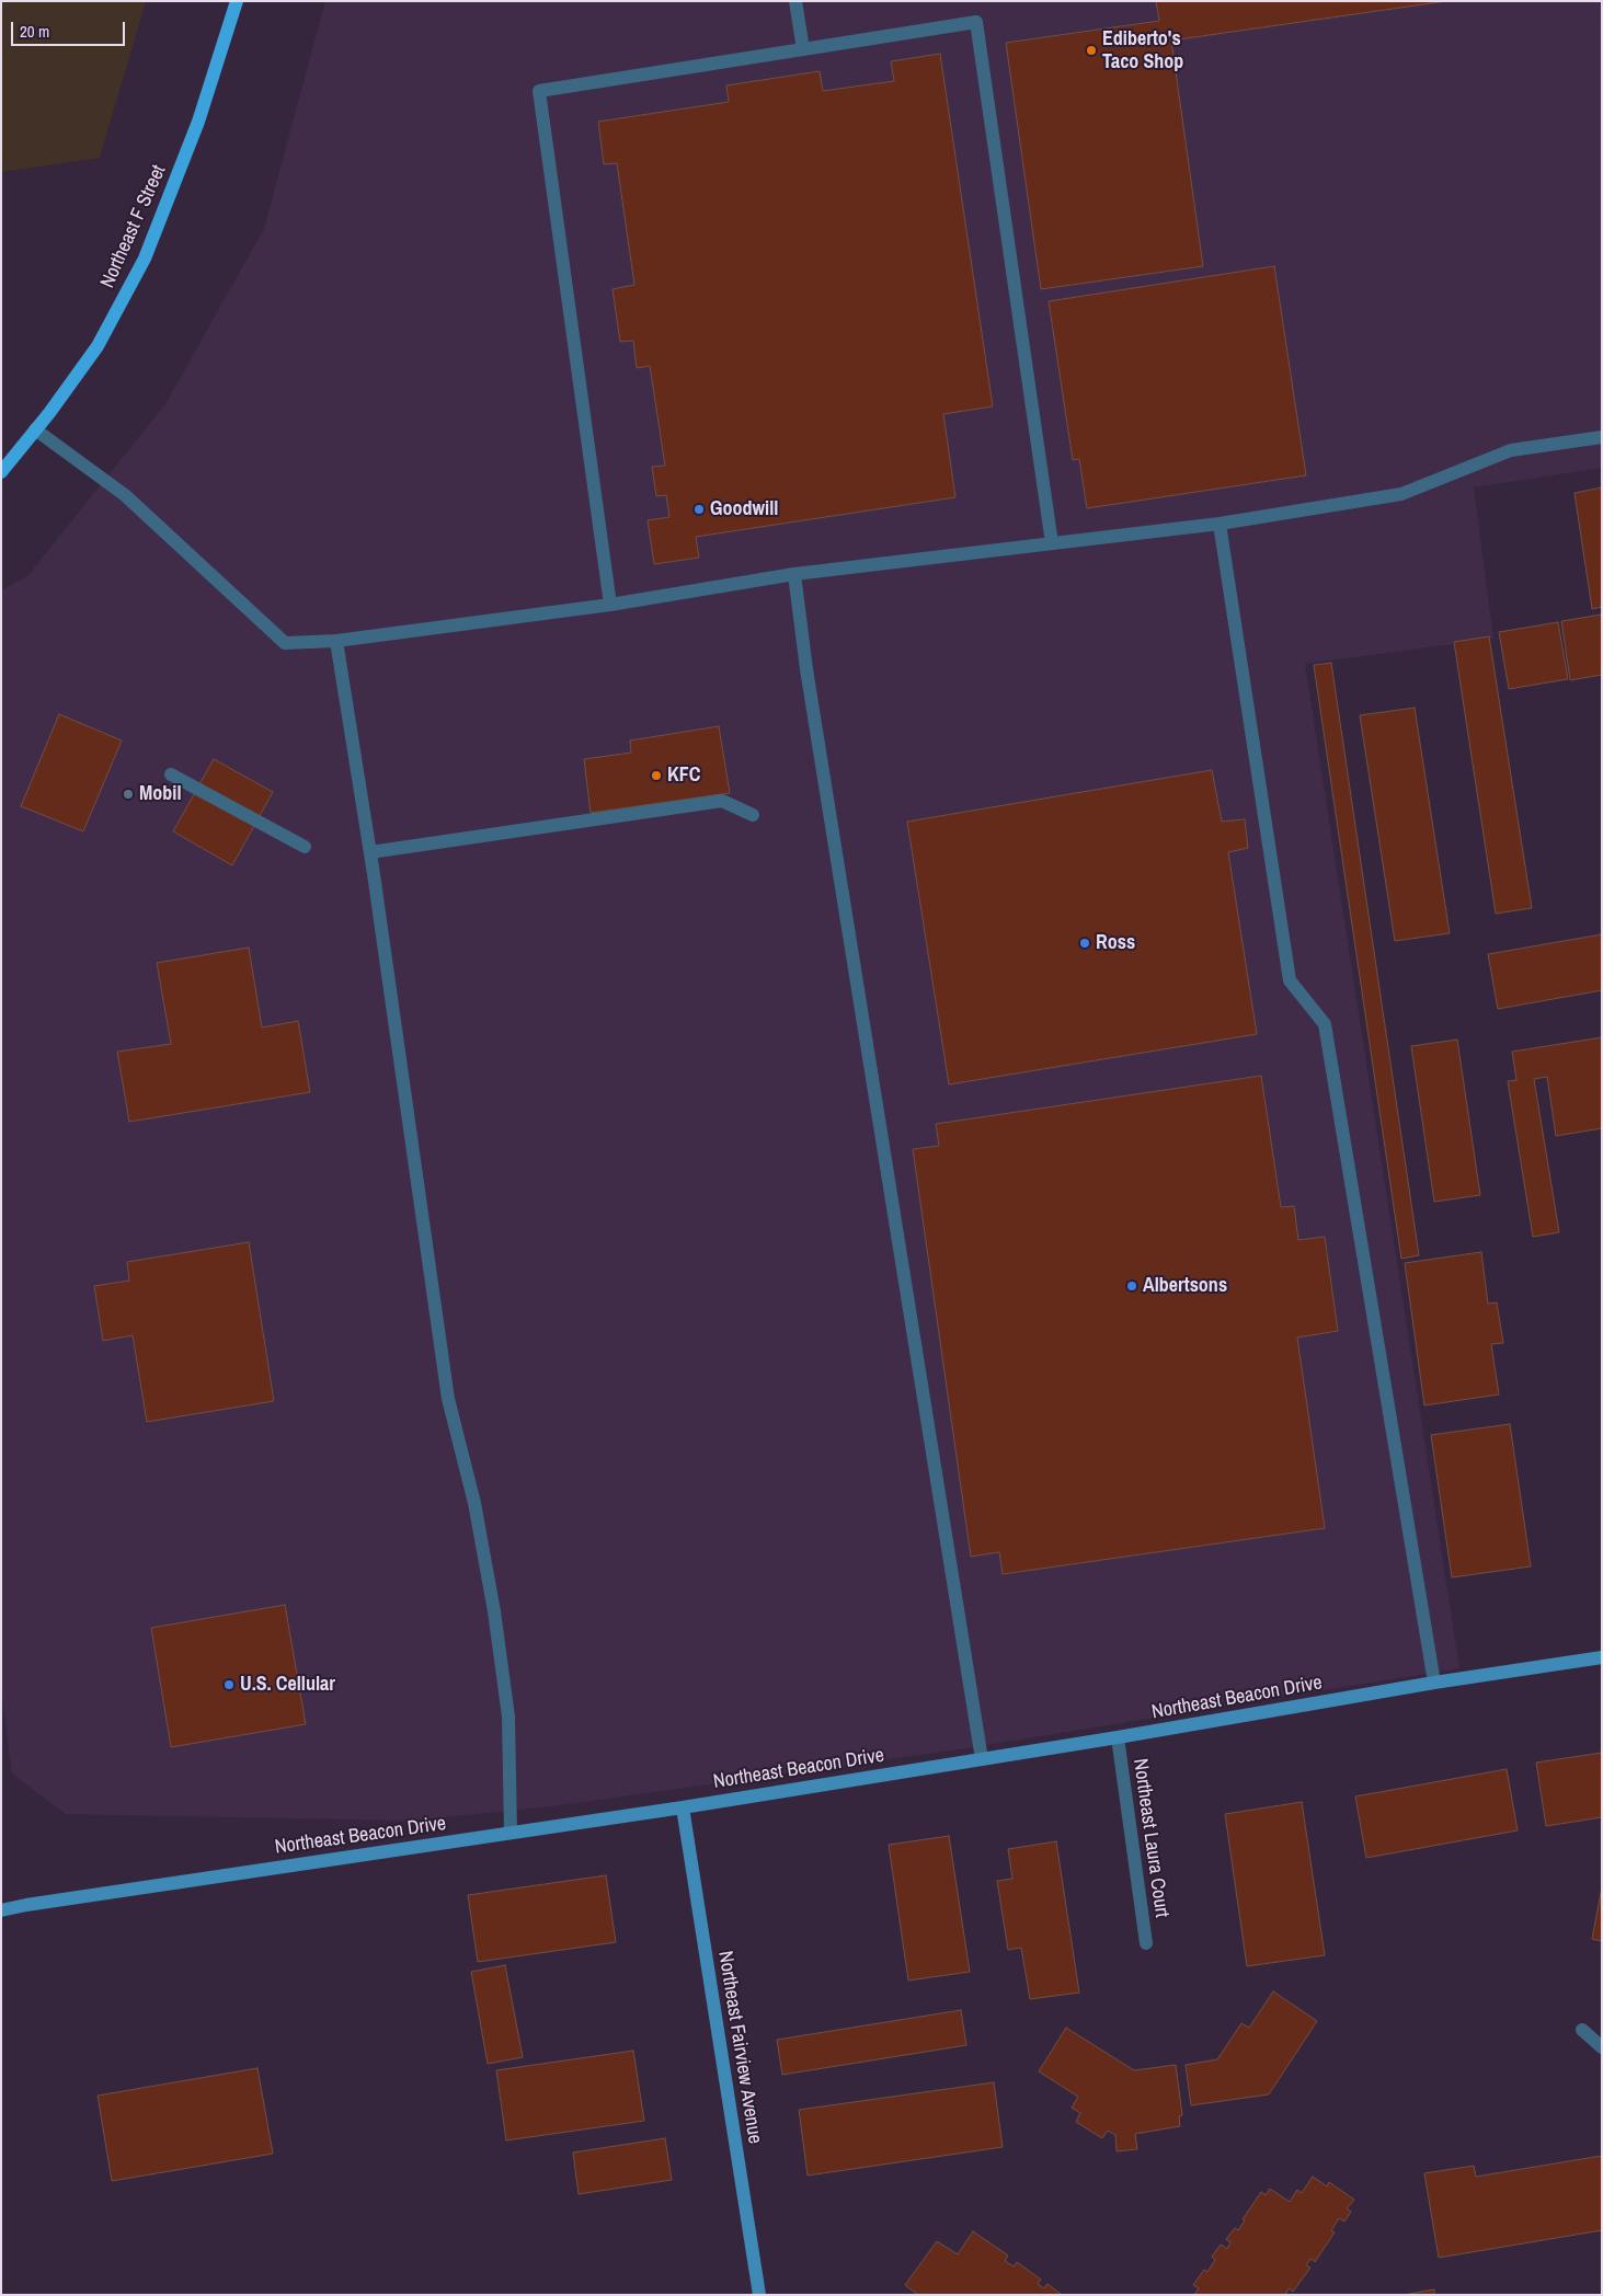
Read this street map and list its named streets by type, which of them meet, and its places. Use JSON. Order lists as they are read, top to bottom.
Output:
{
  "streets": {
    "main road": ["Northeast F Street"],
    "street": ["Northeast Beacon Drive", "Northeast Laura Court", "Northeast Fairview Avenue"]
  },
  "crossings": [
    ["Northeast Beacon Drive", "Northeast Laura Court"],
    ["Northeast Beacon Drive", "Northeast Fairview Avenue"]
  ],
  "places": [
    "Ediberto's Taco Shop",
    "Goodwill",
    "KFC",
    "Mobil",
    "Ross",
    "Albertsons",
    "U.S. Cellular"
  ],
  "scale_bar": "20 m"
}
